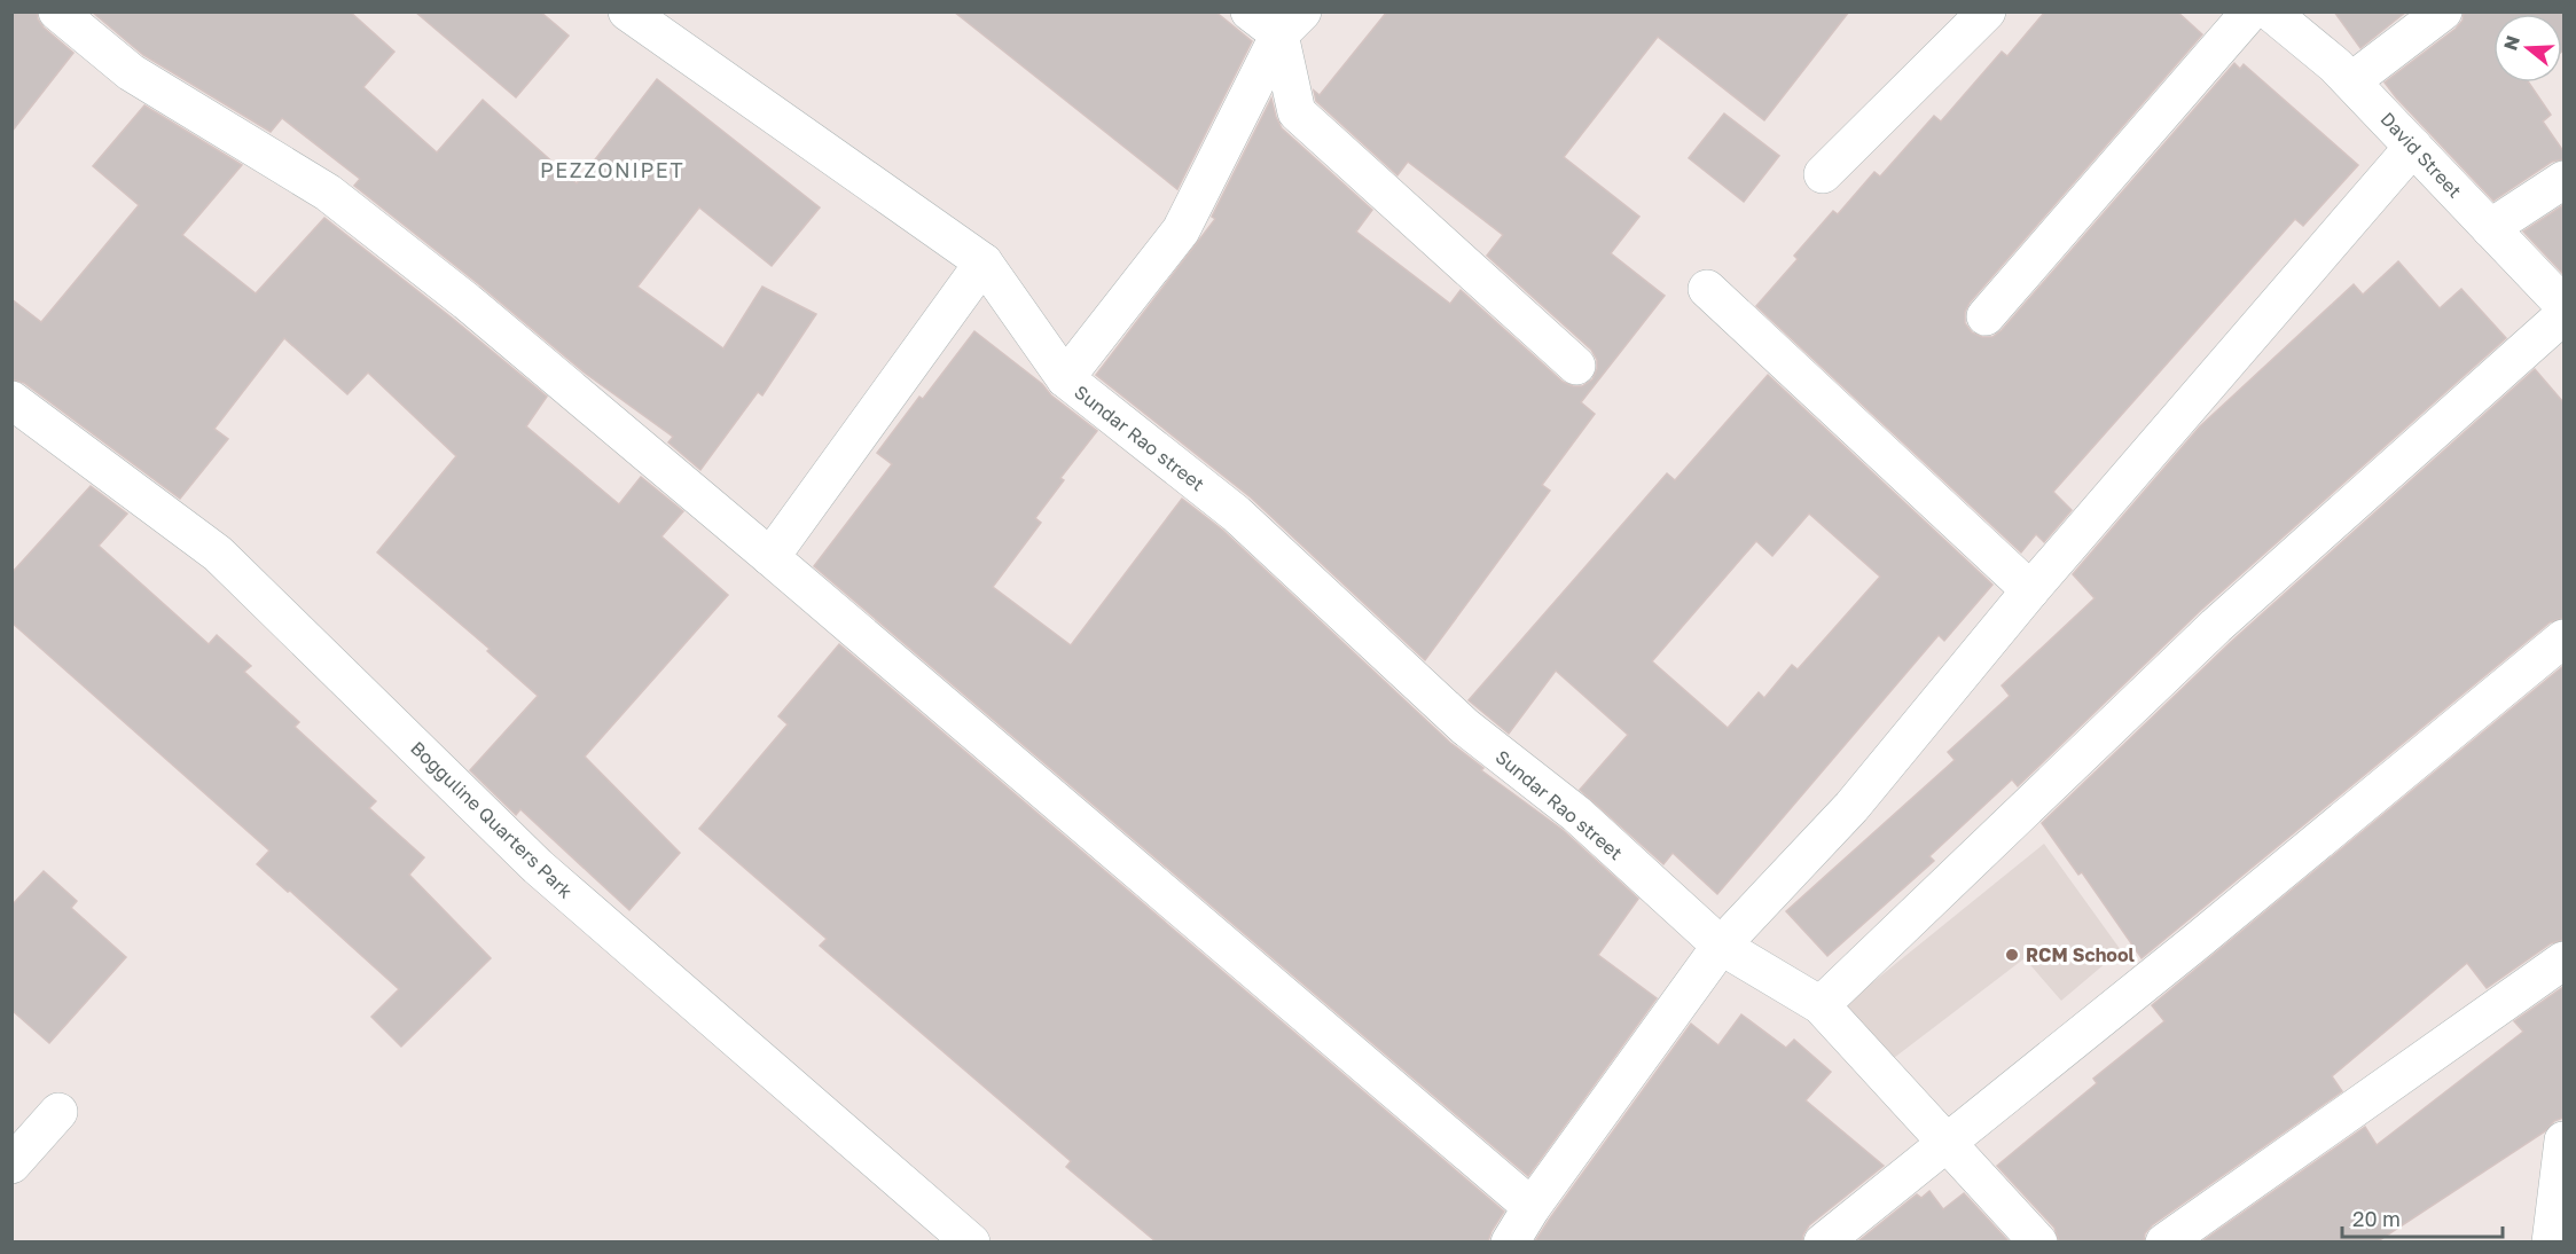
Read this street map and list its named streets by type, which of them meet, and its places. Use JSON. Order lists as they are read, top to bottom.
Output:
{
  "streets": {
    "street": ["David Street", "Sundar Rao street", "Bogguline Quarters Park"]
  },
  "districts": ["PEZZONIPET"],
  "places": ["RCM School"],
  "scale_bar": "20 m",
  "north": "left"
}
